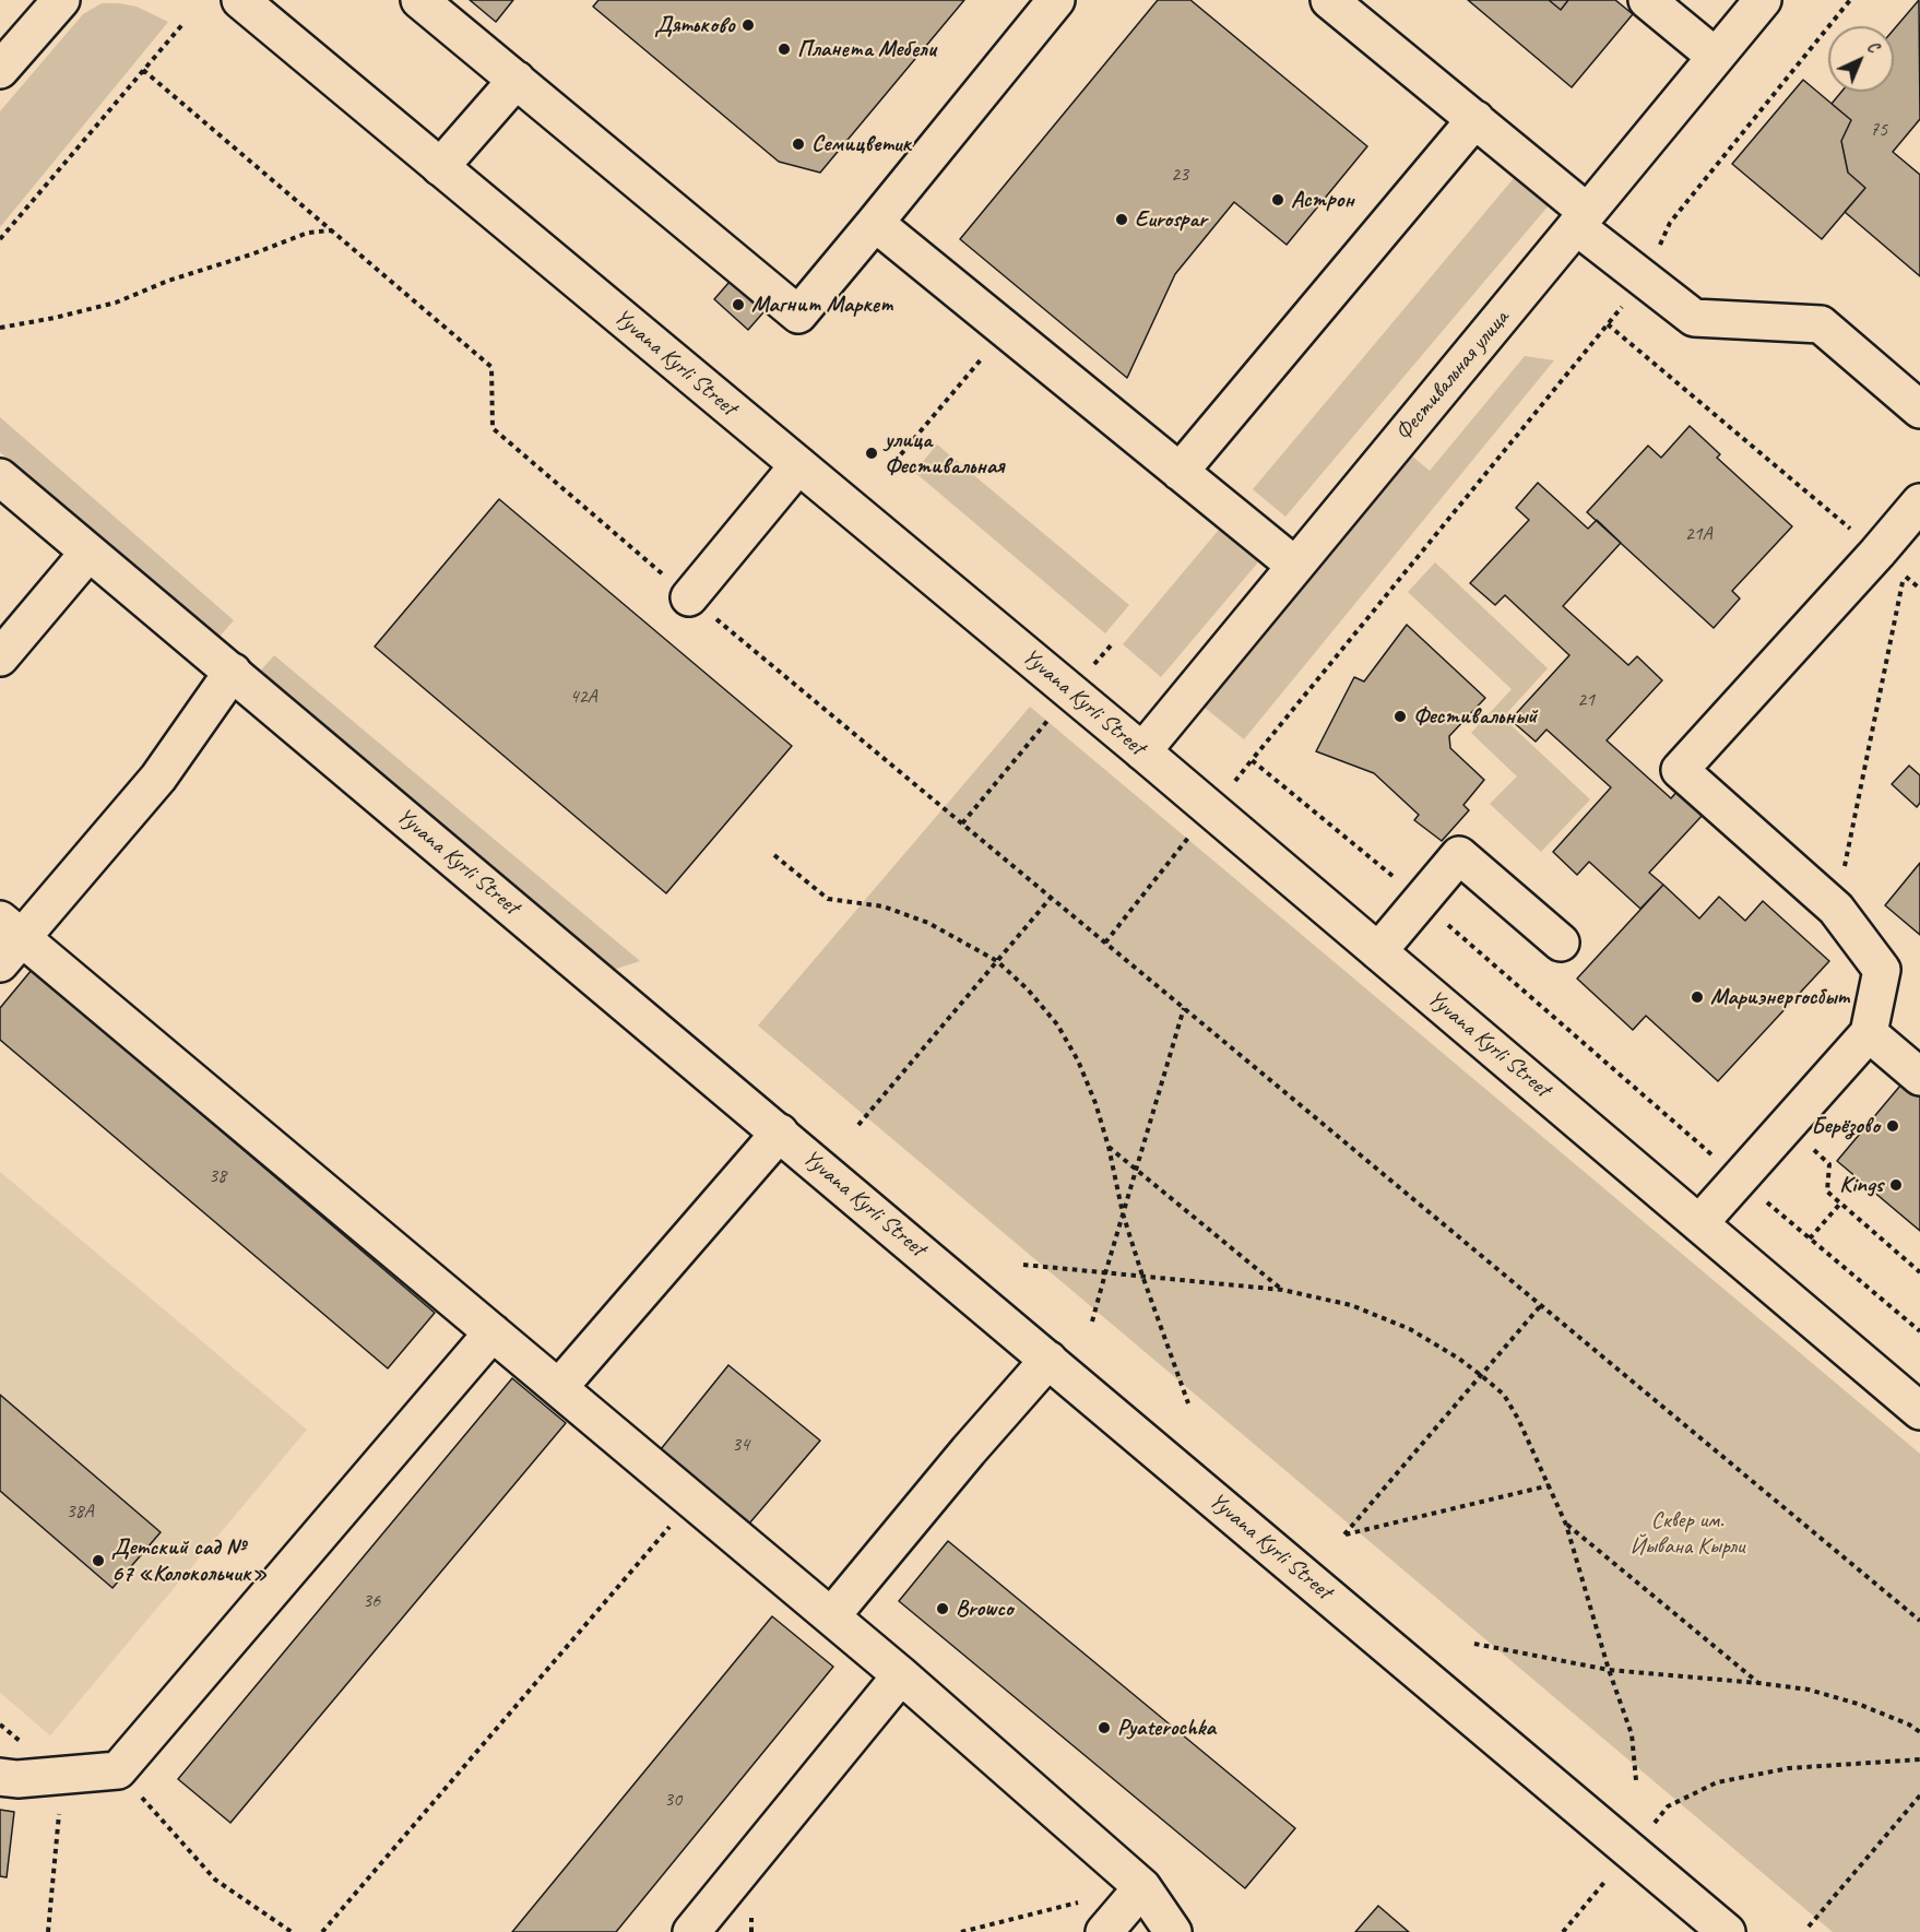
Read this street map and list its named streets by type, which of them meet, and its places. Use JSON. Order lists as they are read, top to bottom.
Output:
{
  "streets": {
    "main road": ["Yyvana Kyrli Street", "Фестивальная улица"]
  },
  "crossings": [
    ["Yyvana Kyrli Street", "Фестивальная улица"]
  ],
  "parks": ["Сквер им. Йывана Кырли"],
  "places": [
    "Дятьково",
    "Планета Мебели",
    "Семицветик",
    "Астрон",
    "Eurospar",
    "Магнит Маркет",
    "улица Фестивальная",
    "Фестивальный",
    "Мариэнергосбыт",
    "Берёзово",
    "Kings",
    "Детский сад № 67 «Колокольчик»",
    "Browco",
    "Pyaterochka"
  ],
  "house_numbers": [
    "75",
    "23",
    "21А",
    "42А",
    "21",
    "38",
    "34",
    "38А",
    "36",
    "30"
  ],
  "north": "top right"
}
